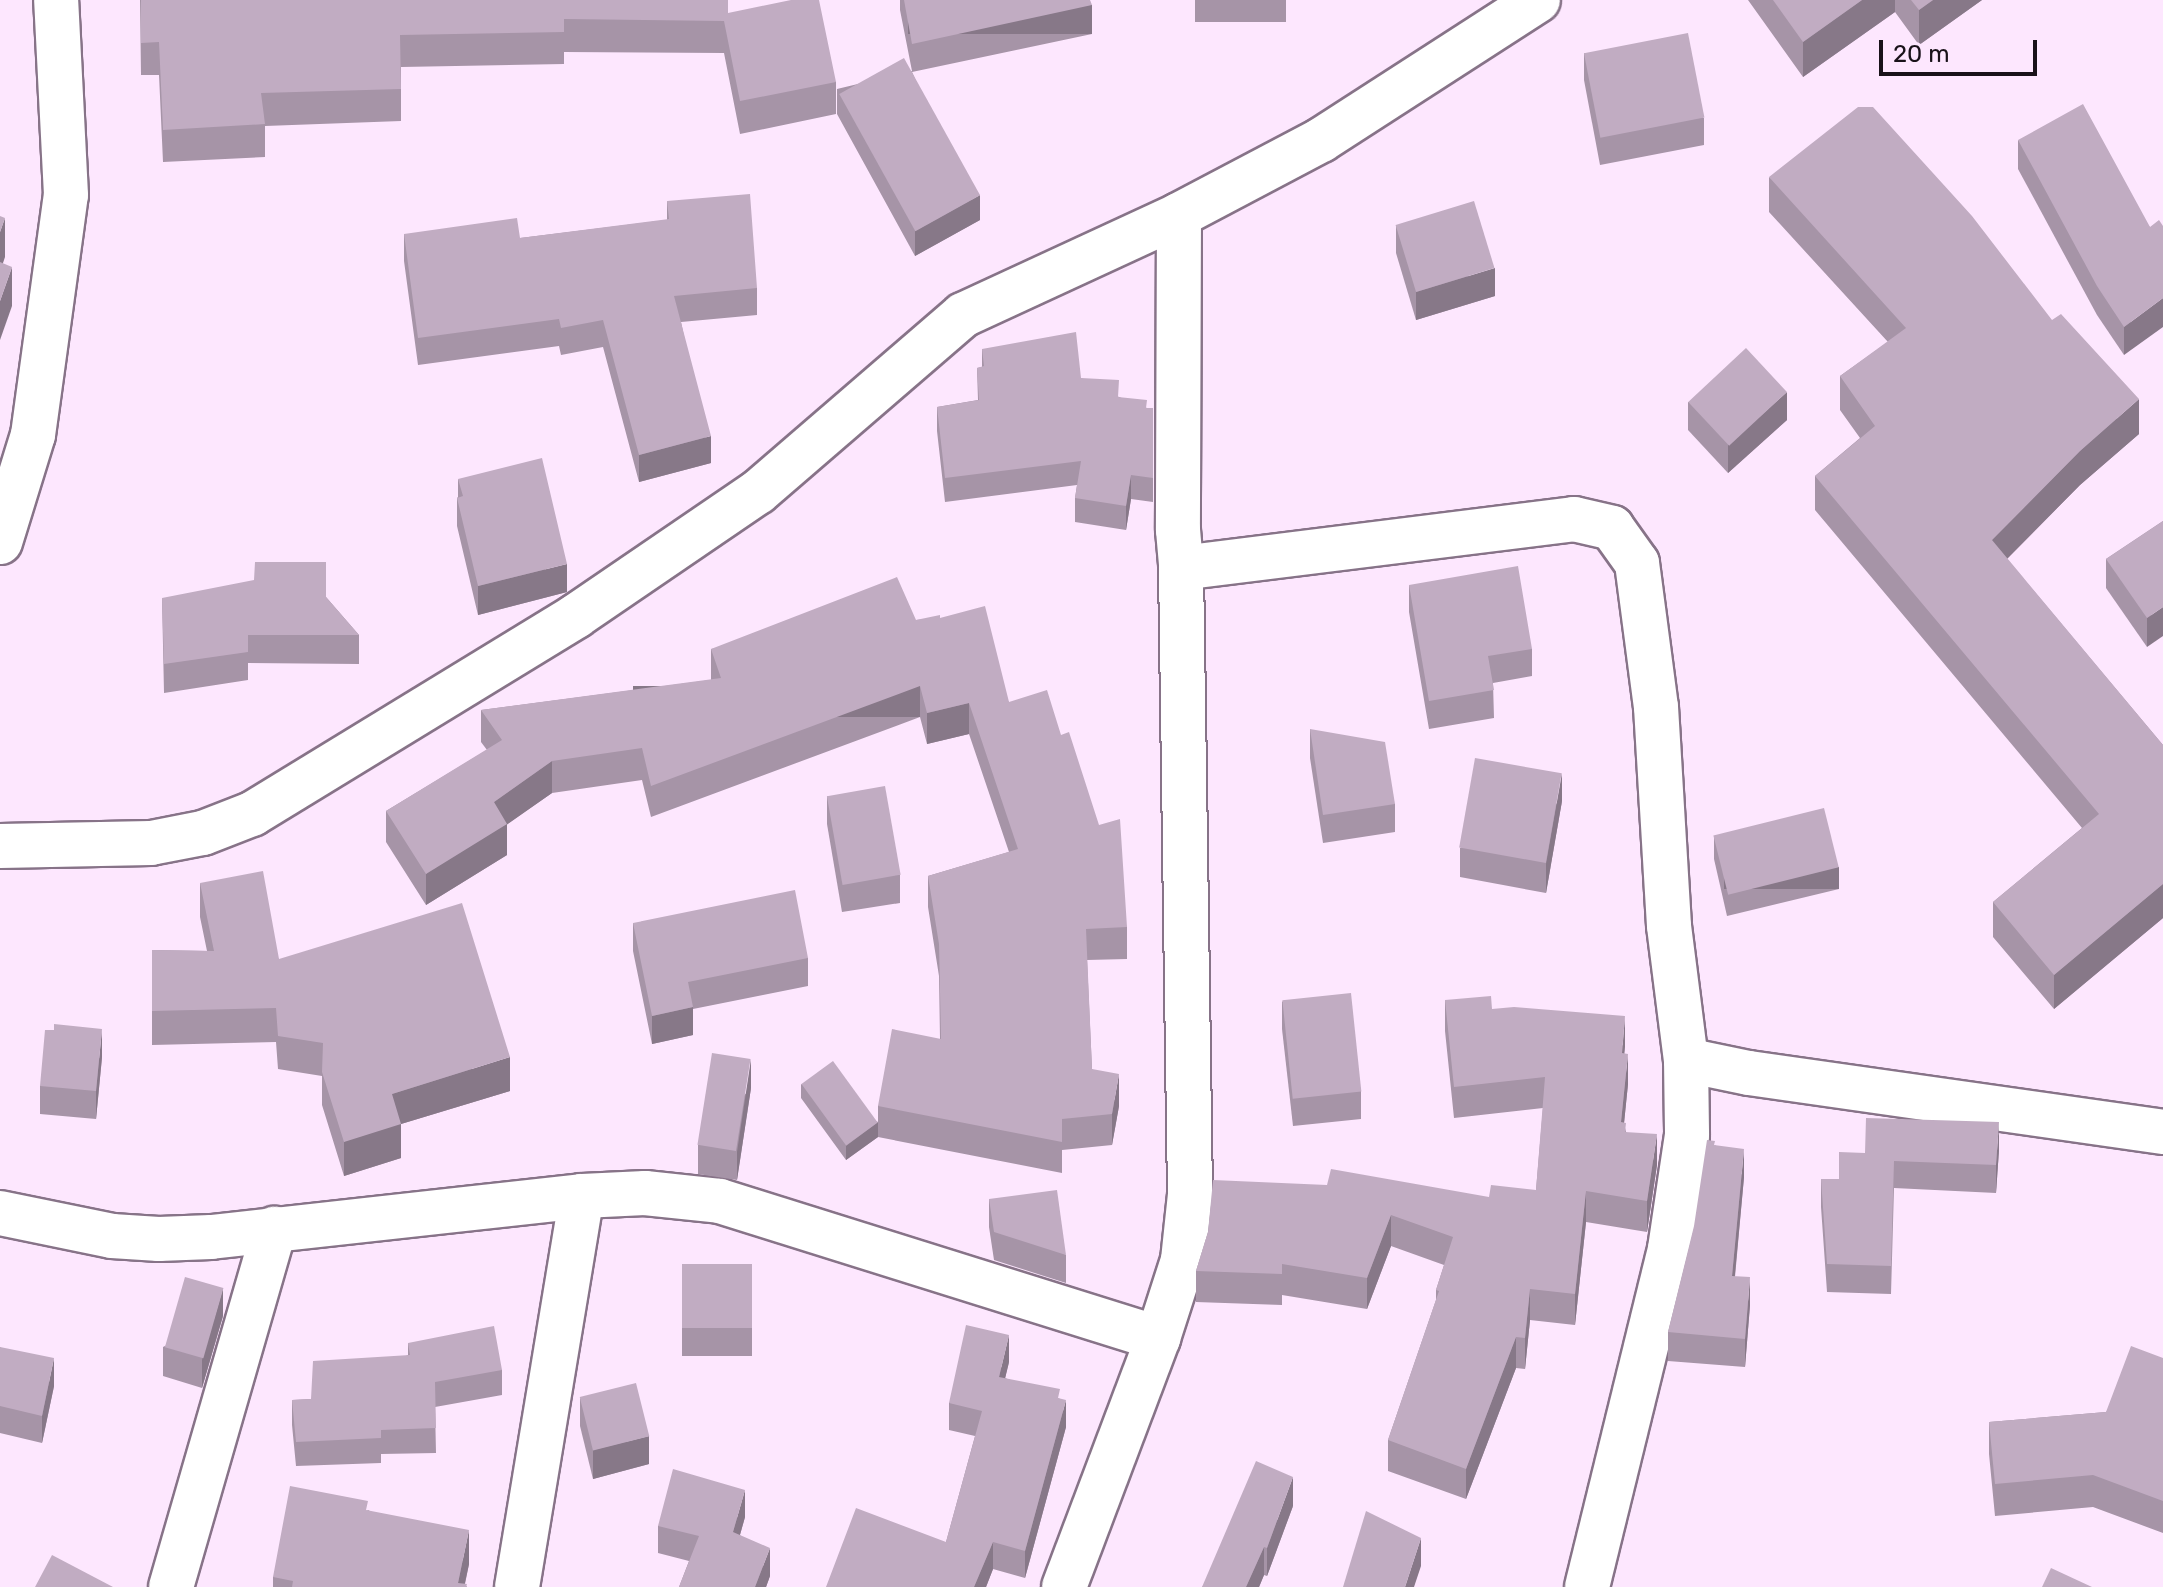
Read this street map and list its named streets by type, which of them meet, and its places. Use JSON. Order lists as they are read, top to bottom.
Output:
{
  "scale_bar": "20 m"
}
